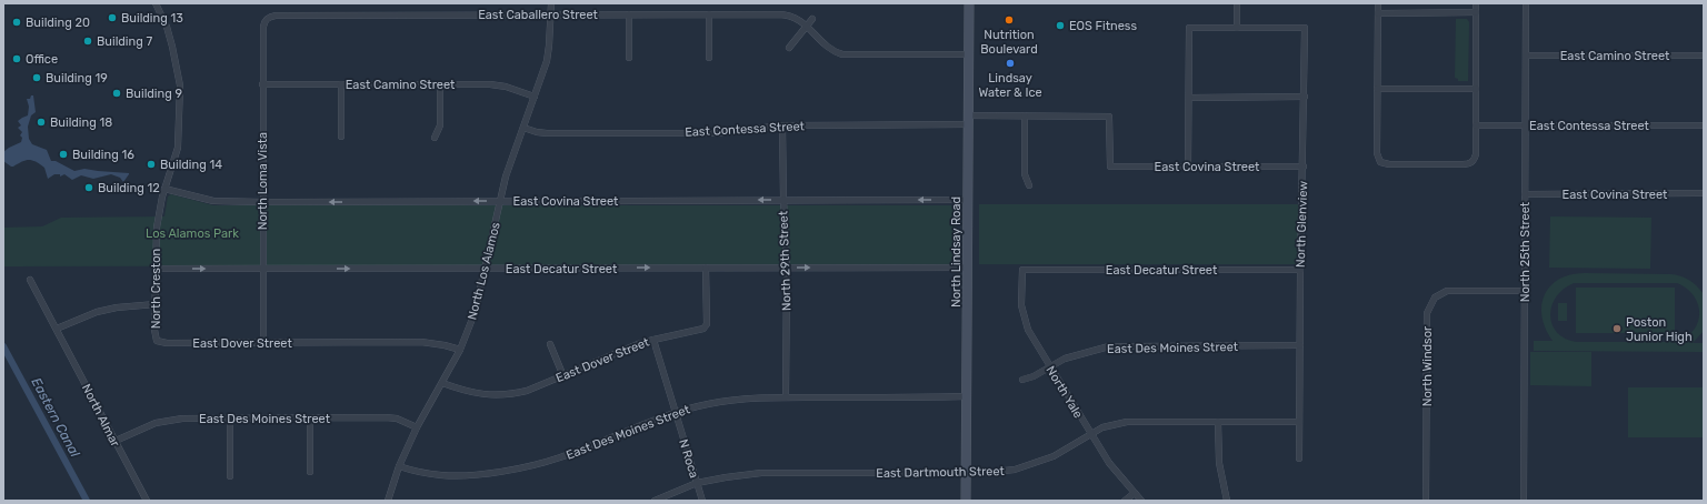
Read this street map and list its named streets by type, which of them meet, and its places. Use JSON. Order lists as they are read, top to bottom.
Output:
{
  "streets": {
    "main road": ["North Lindsay Road"],
    "street": [
      "East Caballero Street",
      "East Camino Street",
      "East Contessa Street",
      "East Covina Street",
      "North Loma Vista",
      "North Glenview",
      "North 25th Street",
      "North 29th Street",
      "East Decatur Street",
      "North Los Alamos",
      "North Creston",
      "East Dover Street",
      "East Des Moines Street",
      "North Windsor",
      "North Yale",
      "North Almar",
      "N Roca",
      "East Dartmouth Street"
    ]
  },
  "crossings": [
    ["East Caballero Street", "North Loma Vista"],
    ["East Caballero Street", "North Lindsay Road"],
    ["East Caballero Street", "North Los Alamos"],
    ["East Camino Street", "North Loma Vista"],
    ["East Camino Street", "North 25th Street"],
    ["East Camino Street", "North Los Alamos"],
    ["East Contessa Street", "East Covina Street"],
    ["East Contessa Street", "North Lindsay Road"],
    ["East Contessa Street", "North 25th Street"],
    ["East Contessa Street", "North 29th Street"],
    ["East Contessa Street", "North Los Alamos"],
    ["East Covina Street", "North Loma Vista"],
    ["East Covina Street", "North Glenview"],
    ["East Covina Street", "North Lindsay Road"],
    ["East Covina Street", "North 25th Street"],
    ["East Covina Street", "North 29th Street"],
    ["East Covina Street", "North Los Alamos"],
    ["East Covina Street", "North Creston"],
    ["North Loma Vista", "East Decatur Street"],
    ["North Loma Vista", "East Dover Street"],
    ["North Glenview", "East Decatur Street"],
    ["North Glenview", "East Des Moines Street"],
    ["North Glenview", "East Dartmouth Street"],
    ["North Lindsay Road", "East Decatur Street"],
    ["North Lindsay Road", "East Des Moines Street"],
    ["North Lindsay Road", "East Dartmouth Street"],
    ["North 25th Street", "North Windsor"],
    ["North 29th Street", "East Decatur Street"],
    ["North 29th Street", "East Des Moines Street"],
    ["East Decatur Street", "North Los Alamos"],
    ["East Decatur Street", "North Creston"],
    ["East Decatur Street", "East Dover Street"],
    ["East Decatur Street", "North Yale"],
    ["North Los Alamos", "East Dover Street"],
    ["North Los Alamos", "East Des Moines Street"],
    ["North Creston", "East Dover Street"],
    ["East Dover Street", "N Roca"],
    ["East Des Moines Street", "North Yale"],
    ["East Des Moines Street", "North Almar"],
    ["East Des Moines Street", "N Roca"],
    ["North Yale", "East Dartmouth Street"],
    ["N Roca", "East Dartmouth Street"]
  ],
  "one_way": ["East Covina Street", "East Decatur Street"],
  "water": ["Eastern Canal"],
  "parks": ["Los Alamos Park"],
  "places": [
    "Building 13",
    "Nutrition Boulevard",
    "Building 20",
    "EOS Fitness",
    "Building 7",
    "Office",
    "Lindsay Water & Ice",
    "Building 19",
    "Building 9",
    "Building 18",
    "Building 16",
    "Building 14",
    "Building 12",
    "Poston Junior High"
  ]
}
